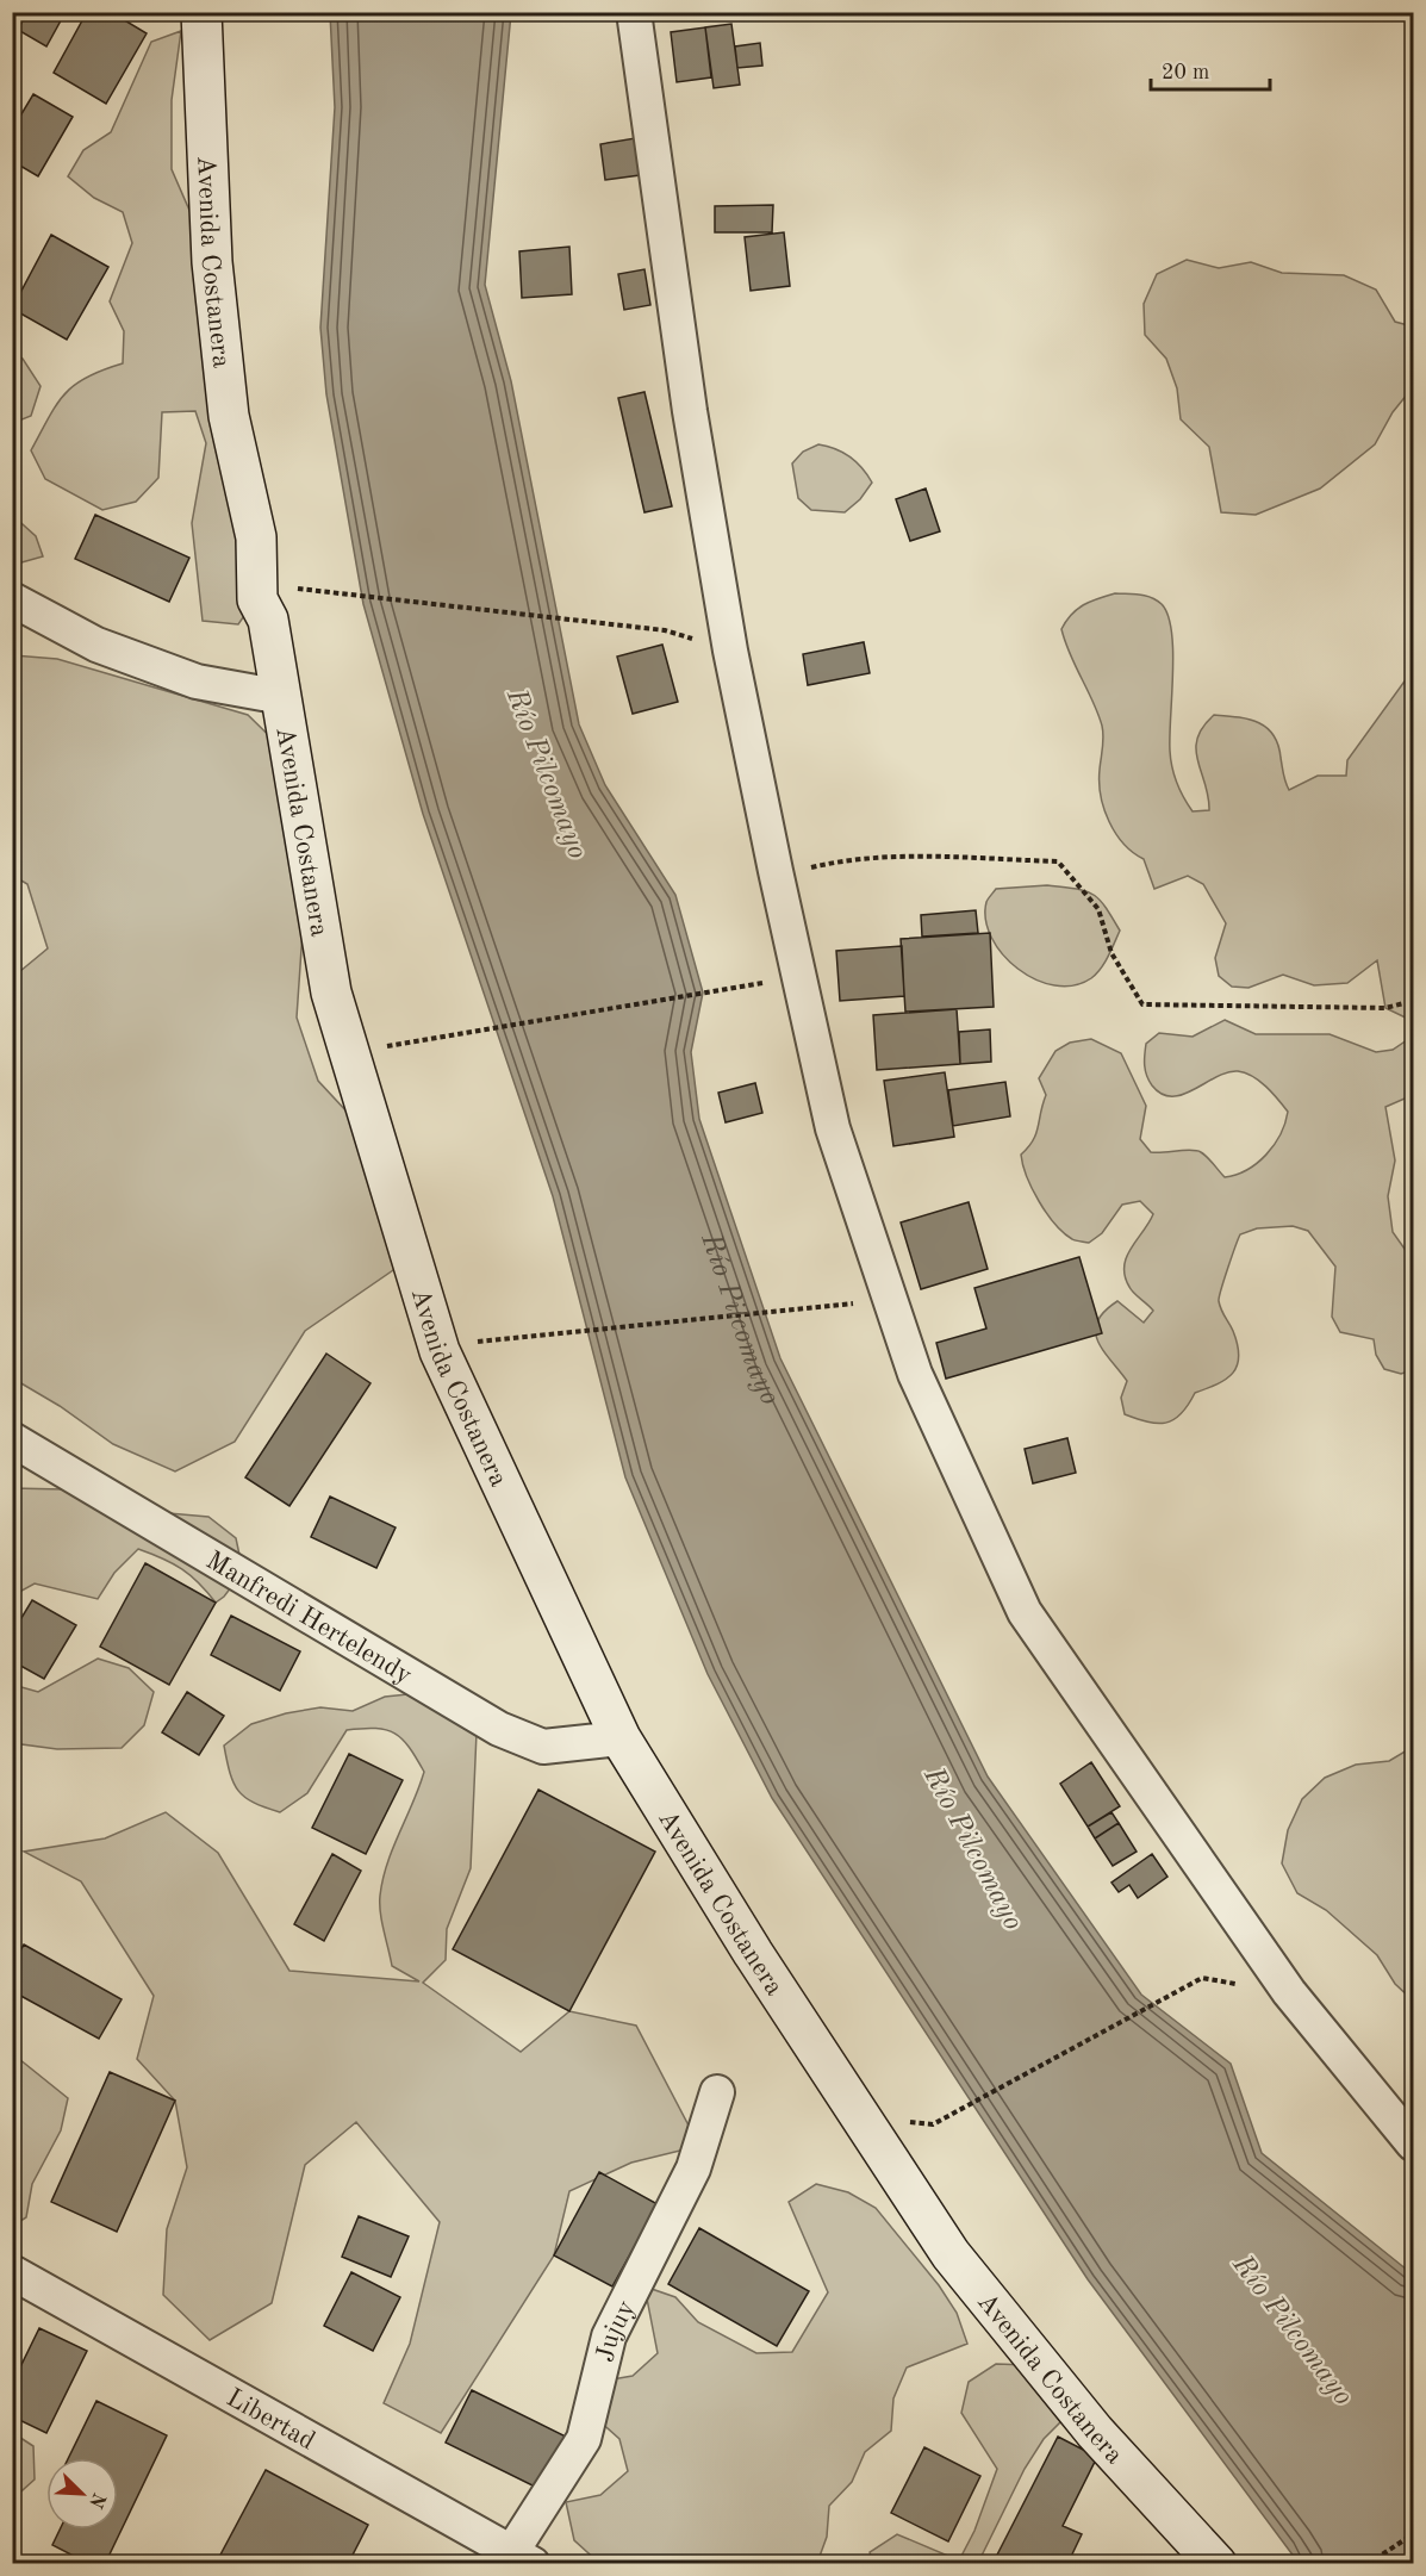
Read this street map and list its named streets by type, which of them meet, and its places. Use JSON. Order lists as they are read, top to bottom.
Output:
{
  "streets": {
    "street": [
      "Avenida Costanera",
      "Manfredi Hertelendy",
      "Jujuy",
      "Libertad"
    ]
  },
  "crossings": [
    ["Avenida Costanera", "Manfredi Hertelendy"],
    ["Jujuy", "Libertad"]
  ],
  "water": ["Río Pilcomayo"],
  "scale_bar": "20 m",
  "north": "bottom right"
}
